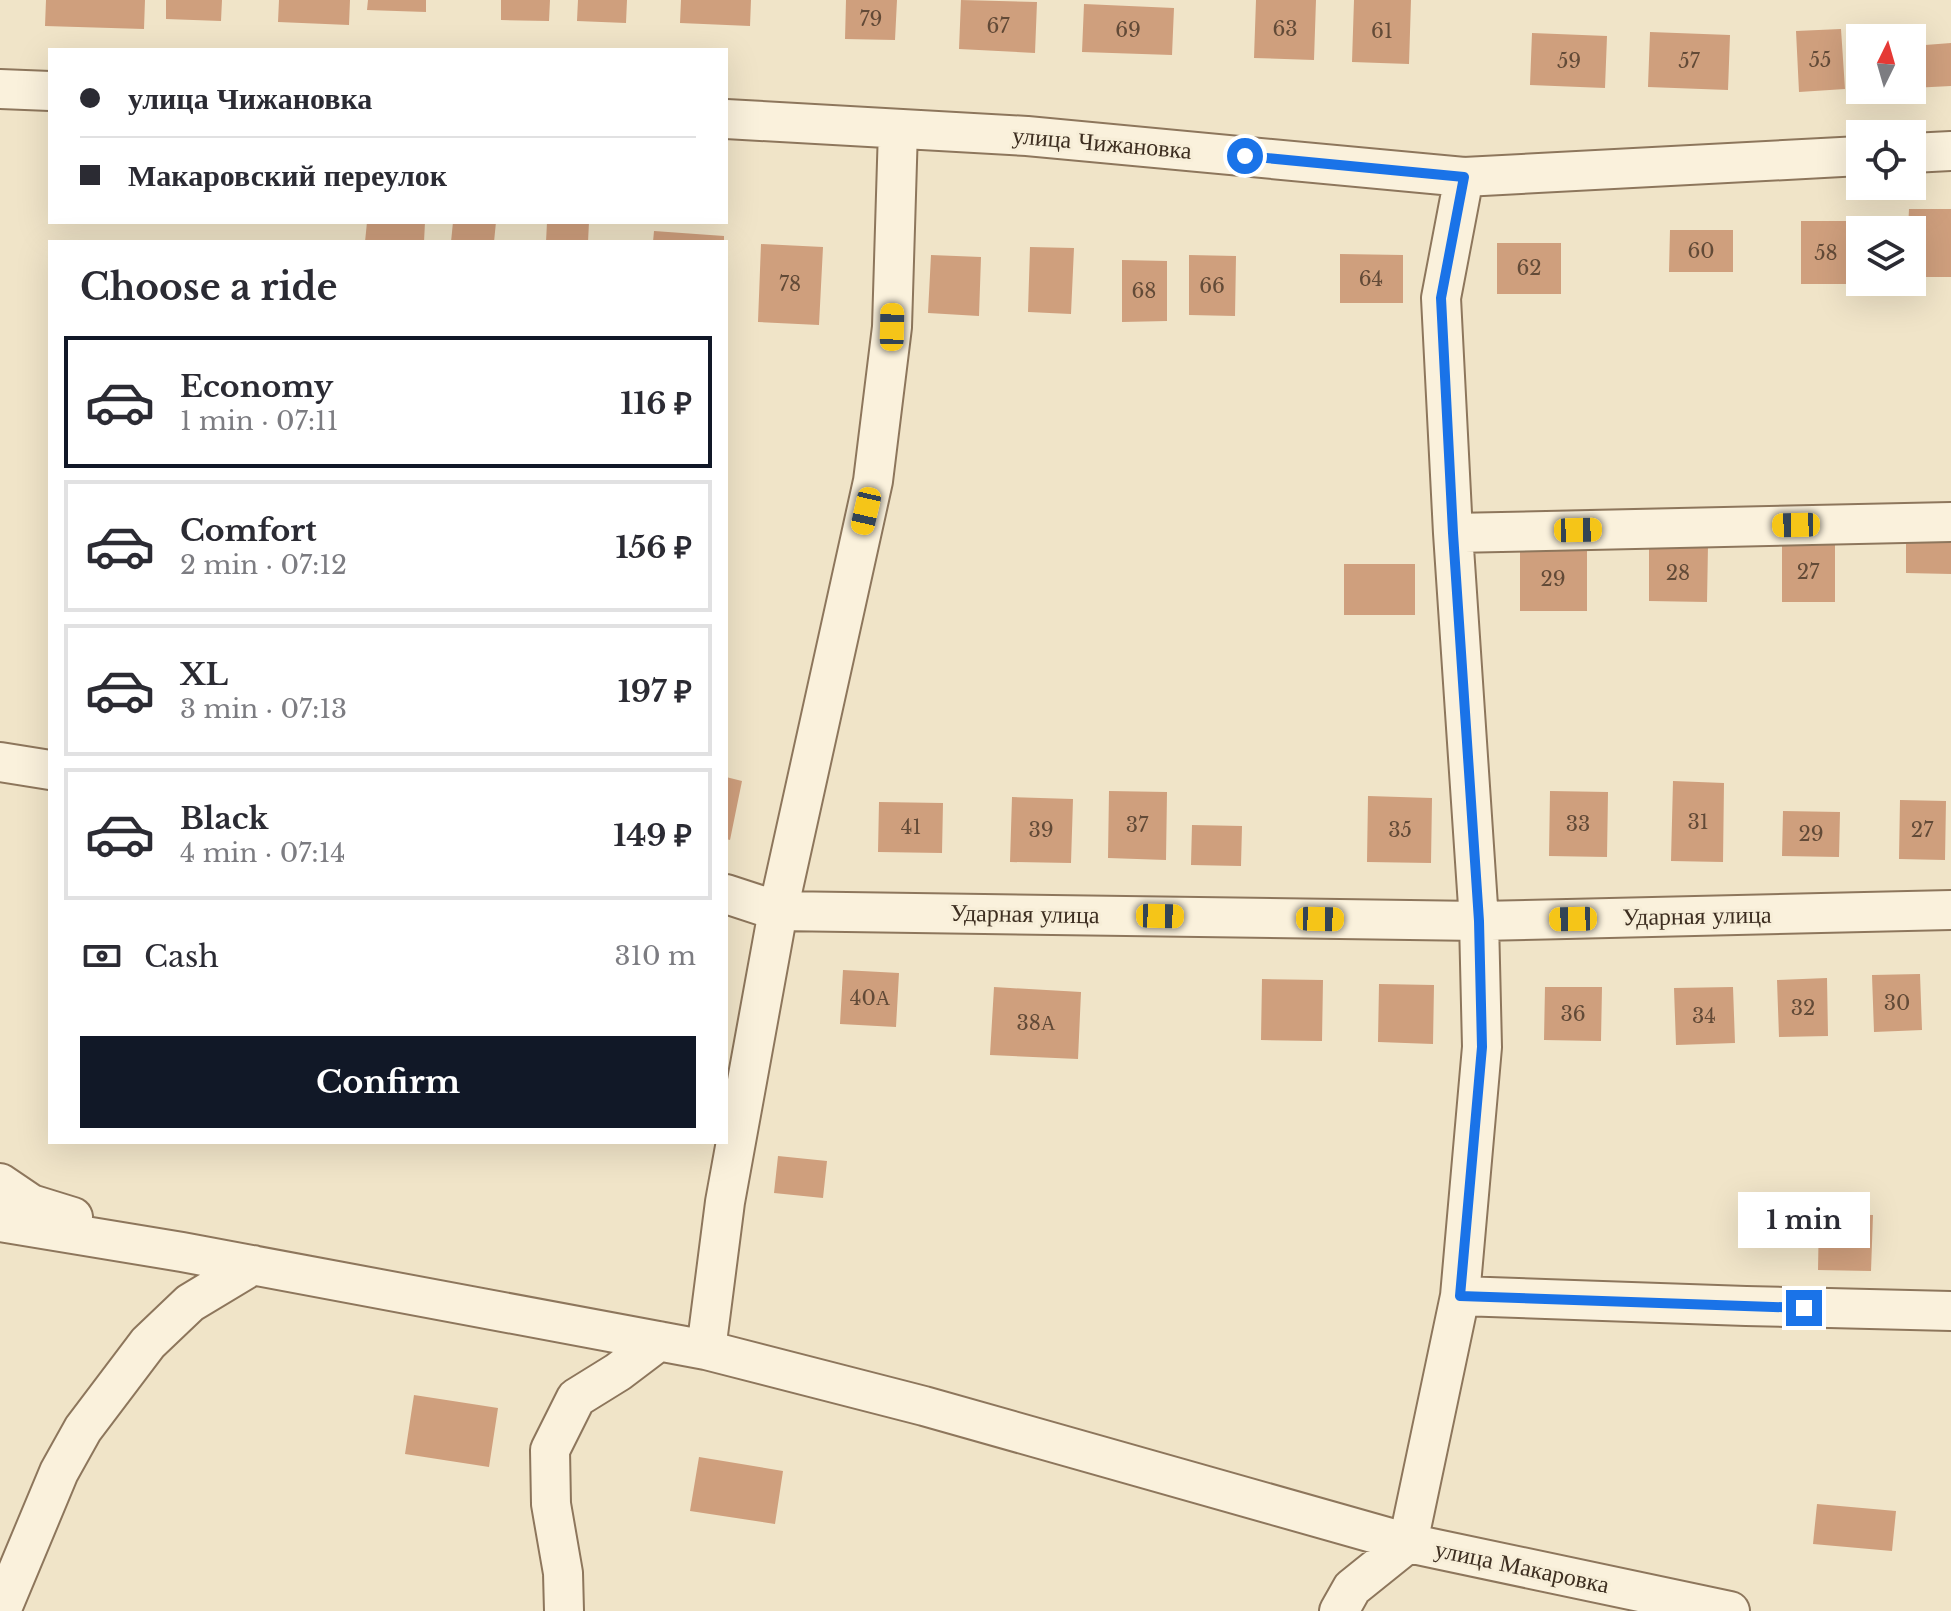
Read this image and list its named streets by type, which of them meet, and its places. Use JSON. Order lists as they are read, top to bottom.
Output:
{
  "streets": {
    "street": ["улица Чижановка", "Ударная улица", "улица Макаровка"]
  },
  "house_numbers": [
    "79",
    "67",
    "63",
    "69",
    "61",
    "55",
    "59",
    "57",
    "60",
    "58",
    "62",
    "64",
    "78",
    "66",
    "68",
    "27",
    "28",
    "29",
    "31",
    "33",
    "37",
    "41",
    "39",
    "35",
    "27",
    "29",
    "40А",
    "30",
    "32",
    "36",
    "34",
    "38А"
  ],
  "north": "top",
  "page": {
    "banner": ["улица Чижановка", "Макаровский переулок"],
    "heading": "Choose a ride",
    "list": [
      {
        "name": "Economy",
        "note": "1 min · 07:11",
        "value": "116 ₽"
      },
      {
        "name": "Comfort",
        "note": "2 min · 07:12",
        "value": "156 ₽"
      },
      {
        "name": "XL",
        "note": "3 min · 07:13",
        "value": "197 ₽"
      },
      {
        "name": "Black",
        "note": "4 min · 07:14",
        "value": "149 ₽"
      }
    ],
    "pay": ["Cash", "310 m"],
    "buttons": "Confirm",
    "bubble": "1 min"
  }
}
